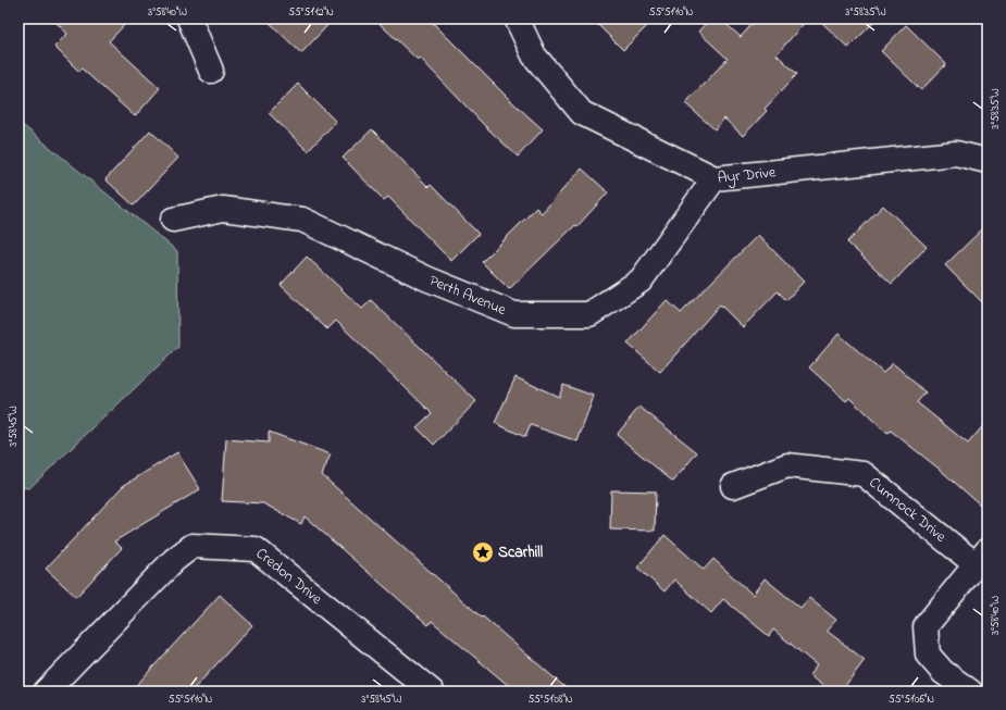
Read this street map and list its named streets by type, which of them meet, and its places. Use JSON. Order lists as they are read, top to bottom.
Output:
{
  "streets": {
    "street": [
      "Ayr Drive",
      "Perth Avenue",
      "Cumnock Drive",
      "Credon Drive"
    ]
  },
  "crossings": [
    ["Ayr Drive", "Perth Avenue"]
  ],
  "places": {
    "place": ["Scarhill"]
  },
  "coordinates": [
    "3°58'40\"W",
    "55°51'12\"N",
    "55°51'10\"N",
    "3°58'35\"W",
    "3°58'45\"W",
    "55°51'08\"N",
    "55°51'06\"N"
  ]
}
